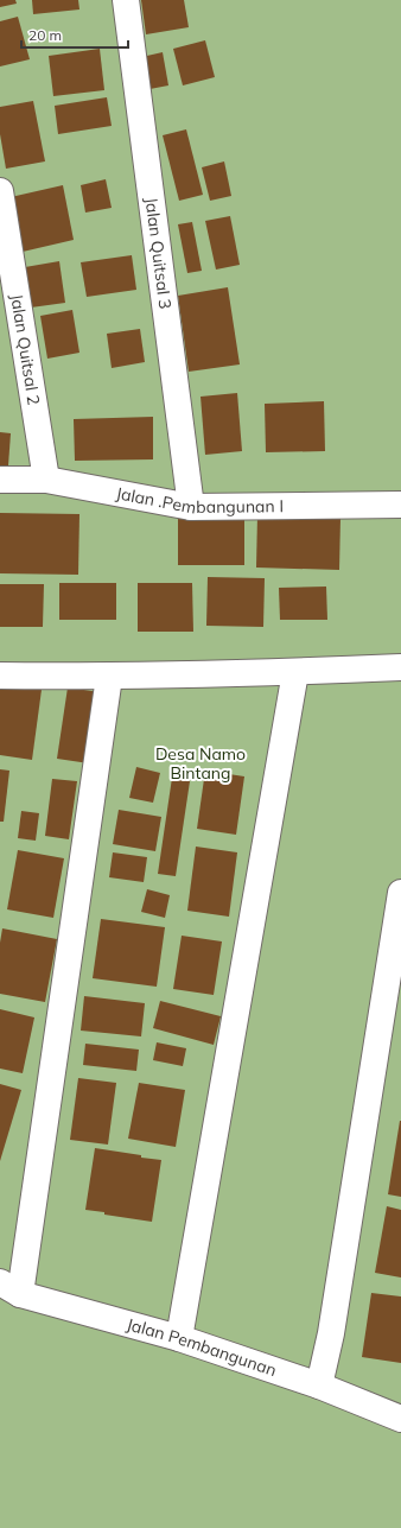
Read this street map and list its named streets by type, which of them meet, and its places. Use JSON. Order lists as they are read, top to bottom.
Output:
{
  "streets": {
    "street": [
      "Jalan Quitsal 3",
      "Jalan Quitsal 2",
      "Jalan .Pembangunan I",
      "Jalan Pembangunan"
    ]
  },
  "crossings": [
    ["Jalan Quitsal 3", "Jalan .Pembangunan I"],
    ["Jalan Quitsal 2", "Jalan .Pembangunan I"]
  ],
  "parks": ["Desa Namo Bintang"],
  "scale_bar": "20 m"
}
